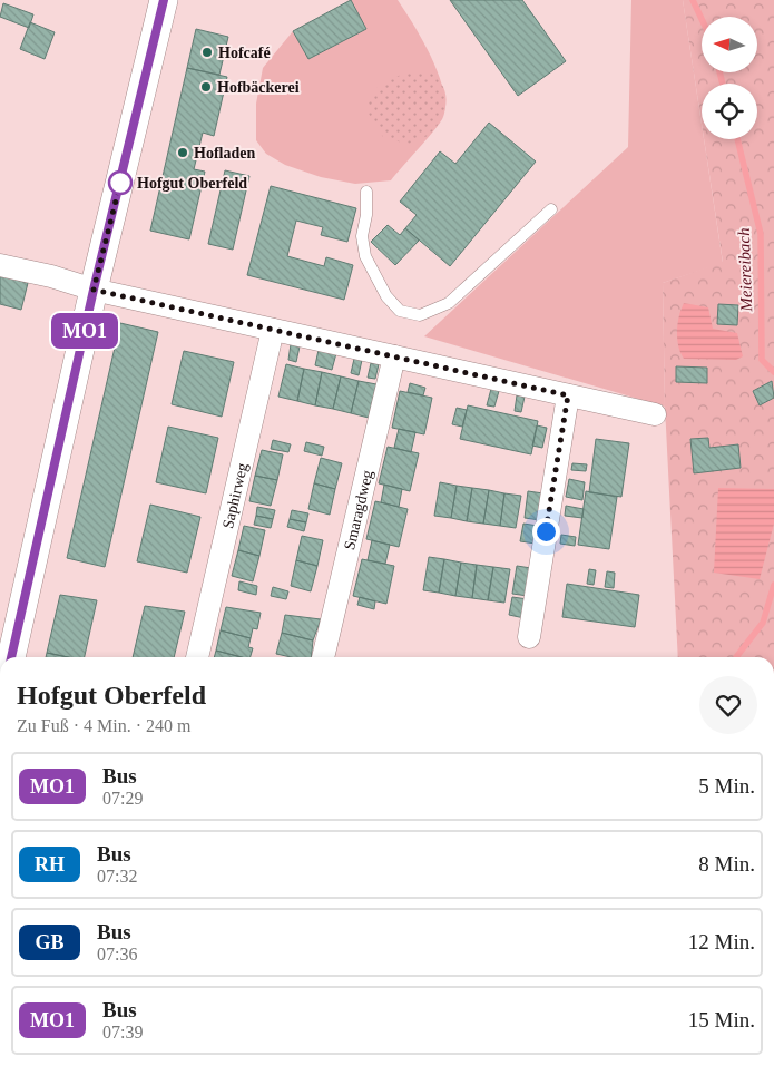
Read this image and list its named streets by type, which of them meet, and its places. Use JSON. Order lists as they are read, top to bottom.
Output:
{
  "streets": {
    "street": ["Saphirweg", "Smaragdweg"]
  },
  "water": ["Meiereibach"],
  "places": [
    "Hofcafé",
    "Hofbäckerei",
    "Hofladen",
    "Hofgut Oberfeld"
  ],
  "lines": ["bus line MO1"],
  "north": "left",
  "page": {
    "on_map": "MO1",
    "heading": ["Hofgut Oberfeld", "Zu Fuß · 4 Min. · 240 m"],
    "list": [
      {
        "mark": "MO1",
        "name": "Bus",
        "note": "07:29",
        "value": "5 Min."
      },
      {
        "mark": "RH",
        "name": "Bus",
        "note": "07:32",
        "value": "8 Min."
      },
      {
        "mark": "GB",
        "name": "Bus",
        "note": "07:36",
        "value": "12 Min."
      },
      {
        "mark": "MO1",
        "name": "Bus",
        "note": "07:39",
        "value": "15 Min."
      }
    ]
  }
}
